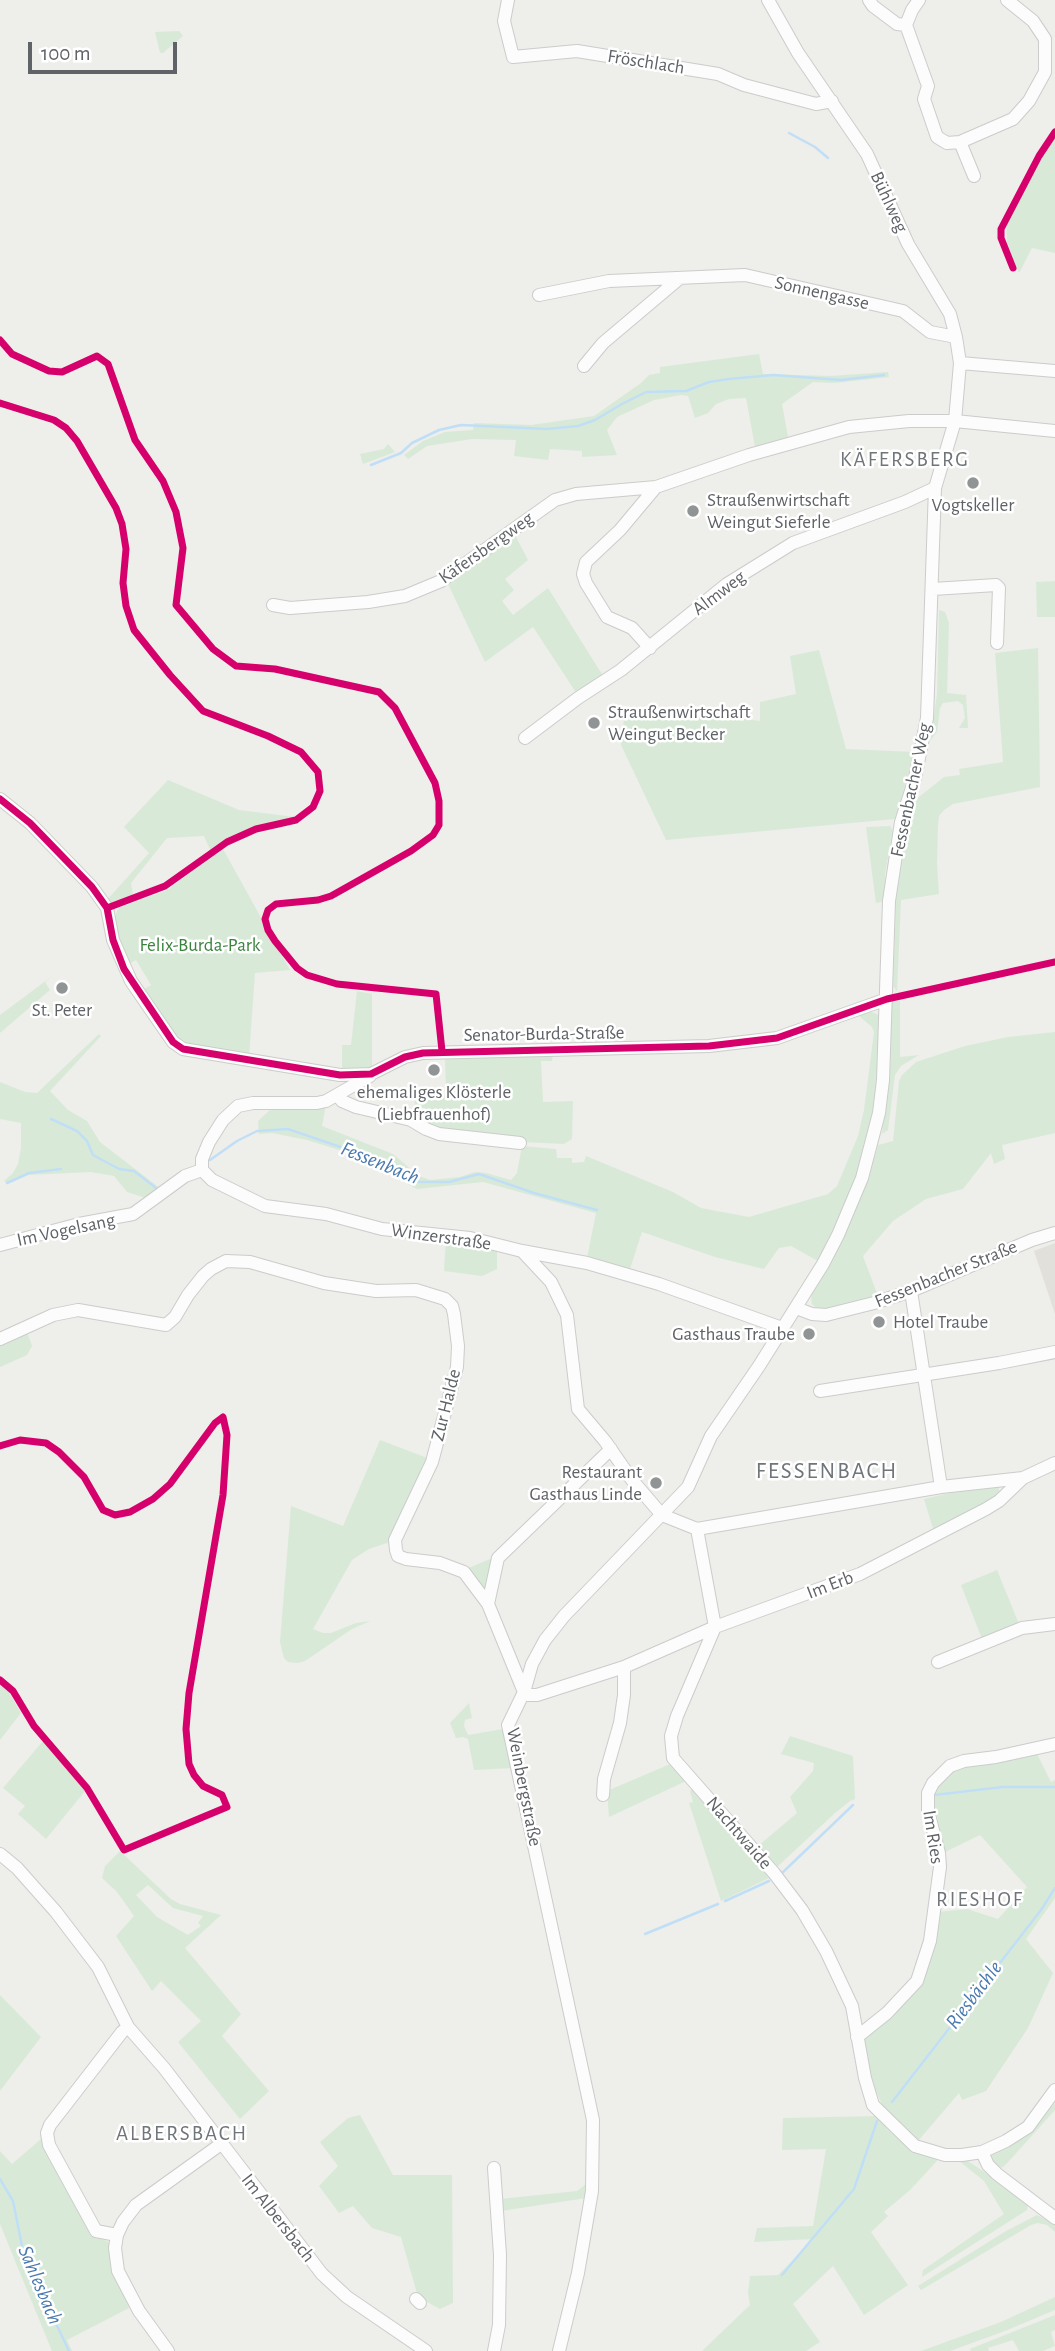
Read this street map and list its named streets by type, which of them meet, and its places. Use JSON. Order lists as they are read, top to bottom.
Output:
{
  "streets": {
    "street": [
      "Fröschlach",
      "Bühlweg",
      "Sonnengasse",
      "Käfersbergweg",
      "Almweg",
      "Fessenbacher Weg",
      "Senator-Burda-Straße",
      "Im Vogelsang",
      "Winzerstraße",
      "Fessenbacher Straße",
      "Zur Halde",
      "Im Erb",
      "Weinbergstraße",
      "Nachtwaide",
      "Im Ries",
      "Im Albersbach"
    ]
  },
  "crossings": [
    ["Fröschlach", "Bühlweg"],
    ["Bühlweg", "Sonnengasse"],
    ["Bühlweg", "Käfersbergweg"],
    ["Bühlweg", "Fessenbacher Weg"],
    ["Käfersbergweg", "Fessenbacher Weg"],
    ["Almweg", "Fessenbacher Weg"],
    ["Fessenbacher Weg", "Senator-Burda-Straße"],
    ["Fessenbacher Weg", "Fessenbacher Straße"],
    ["Fessenbacher Weg", "Weinbergstraße"],
    ["Im Vogelsang", "Winzerstraße"],
    ["Fessenbacher Straße", "Weinbergstraße"],
    ["Zur Halde", "Im Erb"],
    ["Zur Halde", "Weinbergstraße"],
    ["Im Erb", "Weinbergstraße"],
    ["Im Erb", "Nachtwaide"],
    ["Nachtwaide", "Im Ries"]
  ],
  "districts": [
    "KÄFERSBERG",
    "FESSENBACH",
    "RIESHOF",
    "ALBERSBACH"
  ],
  "water": ["Fessenbach", "Riesbächle", "Sahlesbach"],
  "parks": ["Felix-Burda-Park"],
  "places": [
    "Vogtskeller",
    "Straußenwirtschaft Weingut Sieferle",
    "Straußenwirtschaft Weingut Becker",
    "St. Peter",
    "ehemaliges Klösterle (Liebfrauenhof)",
    "Hotel Traube",
    "Gasthaus Traube",
    "Restaurant Gasthaus Linde"
  ],
  "scale_bar": "100 m"
}
